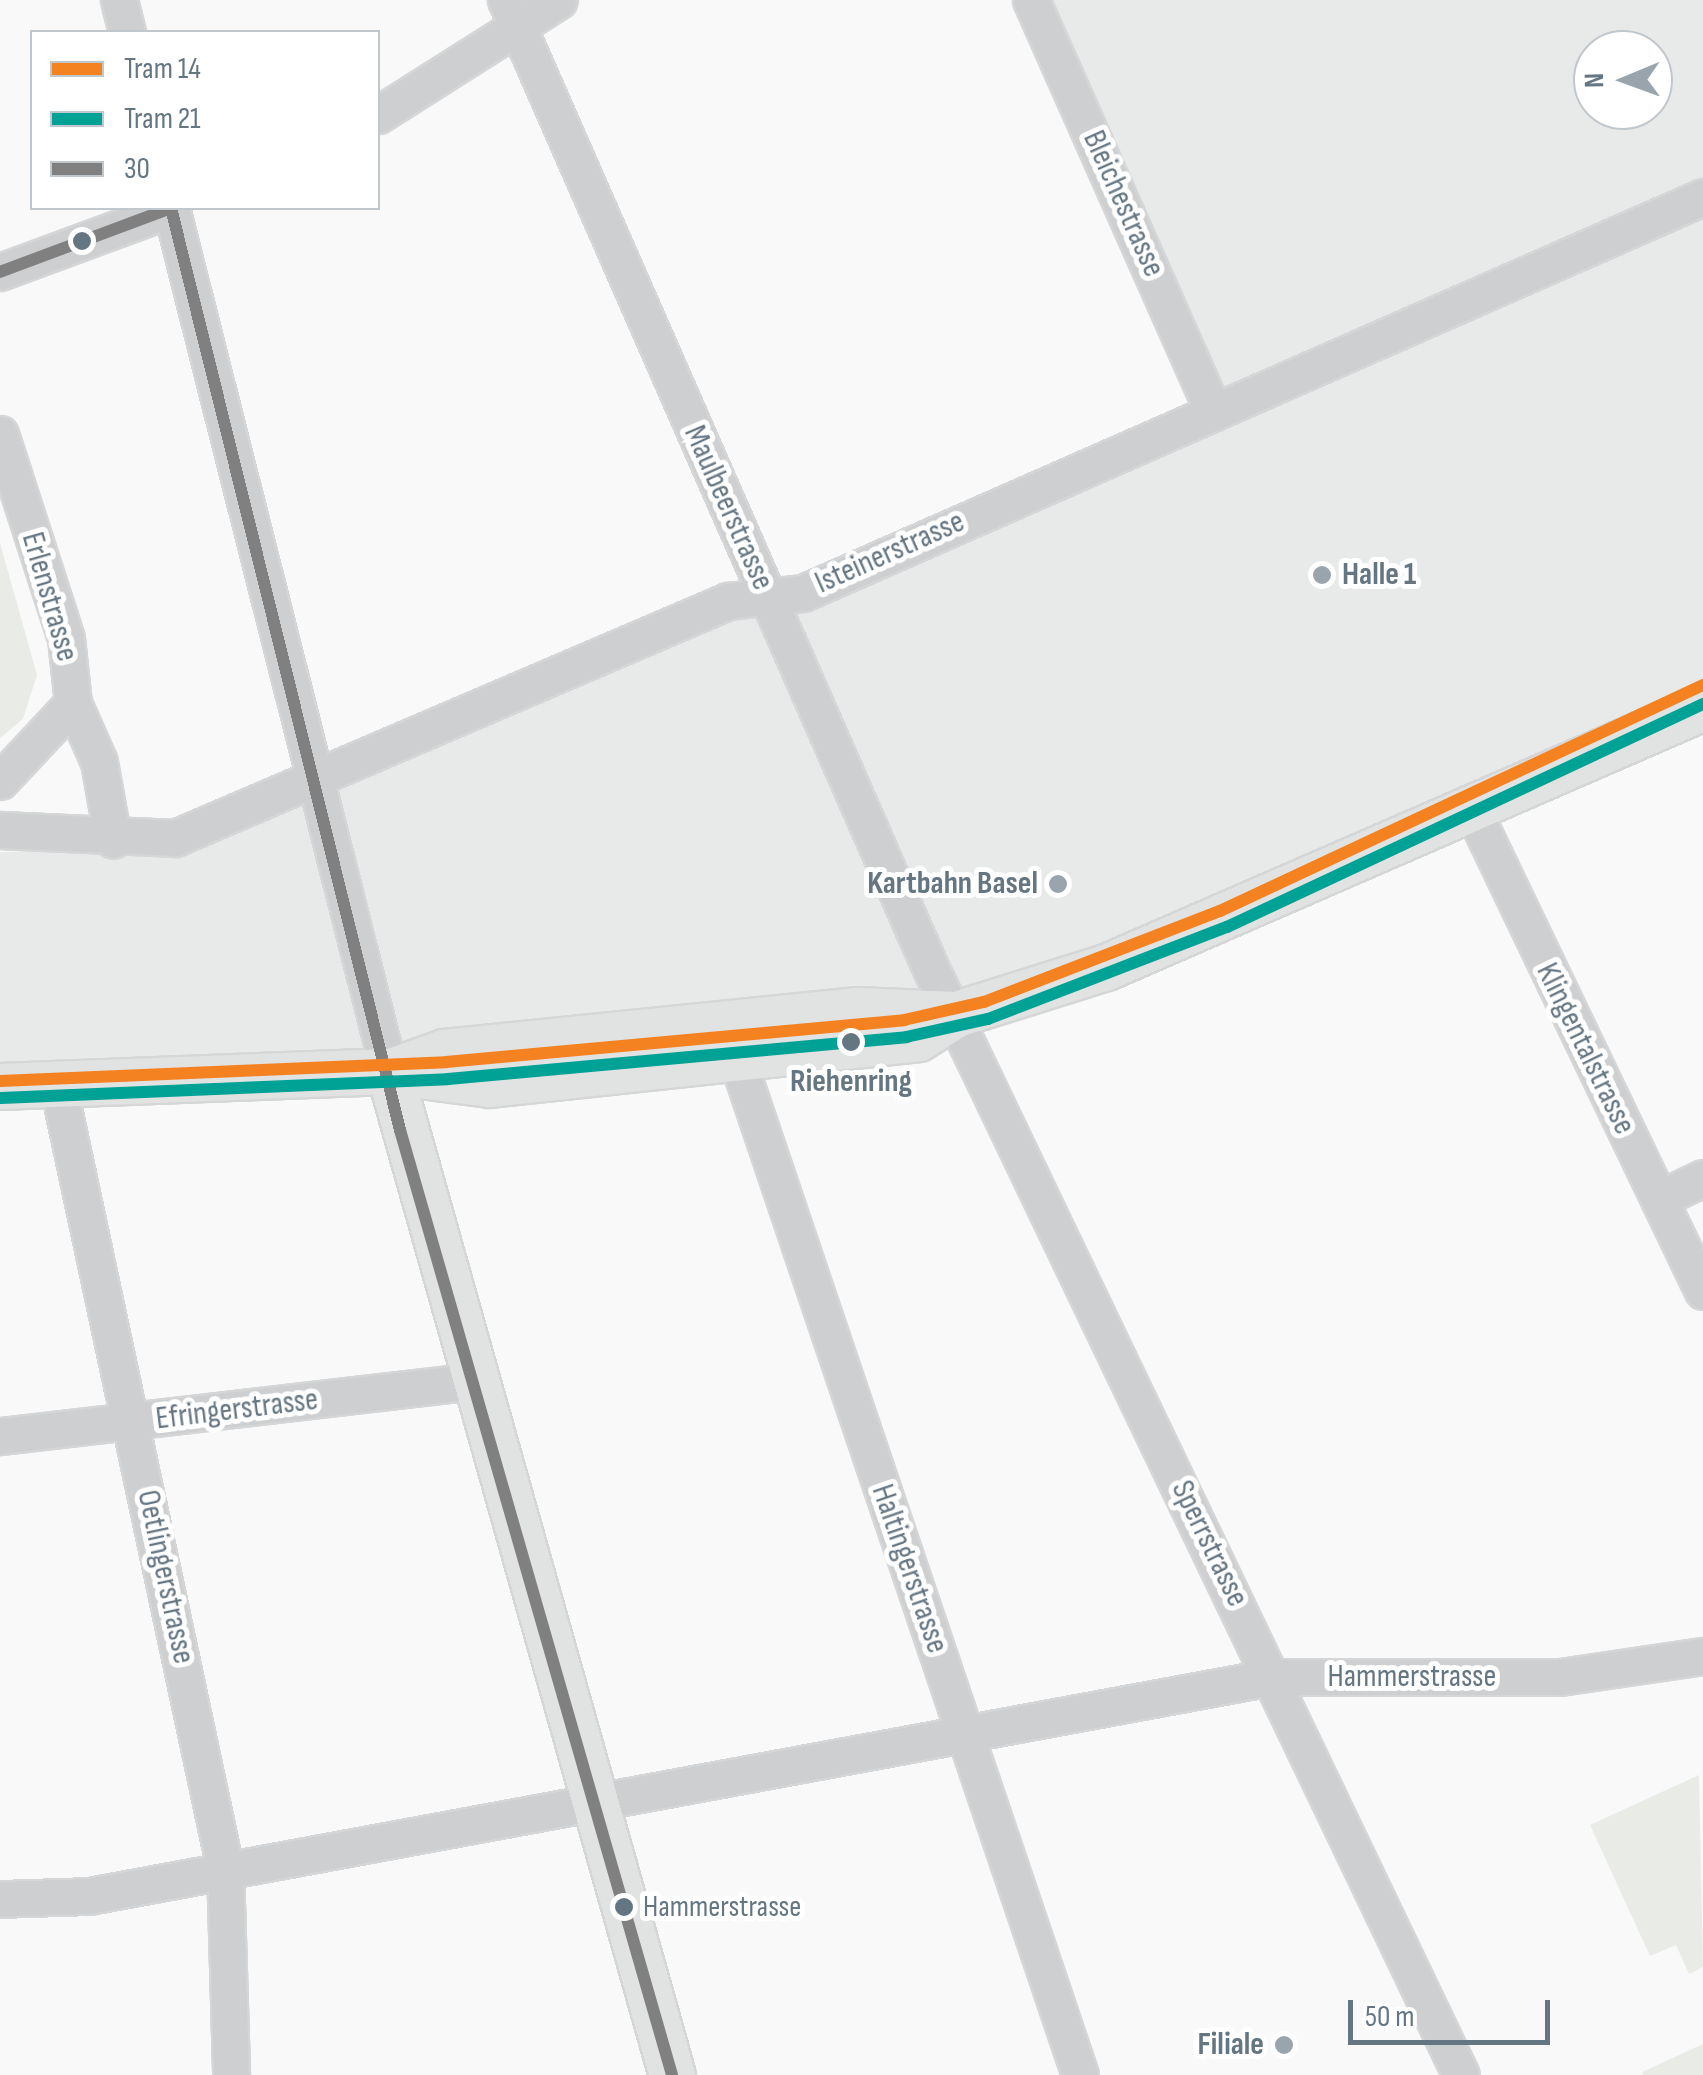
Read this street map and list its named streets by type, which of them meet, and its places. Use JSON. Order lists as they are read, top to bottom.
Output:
{
  "streets": {
    "street": [
      "Bleichestrasse",
      "Maulbeerstrasse",
      "Isteinerstrasse",
      "Erlenstrasse",
      "Klingentalstrasse",
      "Efringerstrasse",
      "Sperrstrasse",
      "Haltingerstrasse",
      "Oetlingerstrasse",
      "Hammerstrasse"
    ]
  },
  "crossings": [
    ["Bleichestrasse", "Isteinerstrasse"],
    ["Maulbeerstrasse", "Isteinerstrasse"],
    ["Maulbeerstrasse", "Sperrstrasse"],
    ["Isteinerstrasse", "Erlenstrasse"],
    ["Efringerstrasse", "Oetlingerstrasse"],
    ["Sperrstrasse", "Hammerstrasse"],
    ["Haltingerstrasse", "Hammerstrasse"],
    ["Oetlingerstrasse", "Hammerstrasse"]
  ],
  "places": [
    "Halle 1",
    "Kartbahn Basel",
    "Riehenring",
    "Hammerstrasse",
    "Filiale"
  ],
  "lines": ["transit line 30", "tram line 14", "tram line 21"],
  "legend": ["Tram 14", "Tram 21", "30"],
  "scale_bar": "50 m",
  "north": "left"
}
